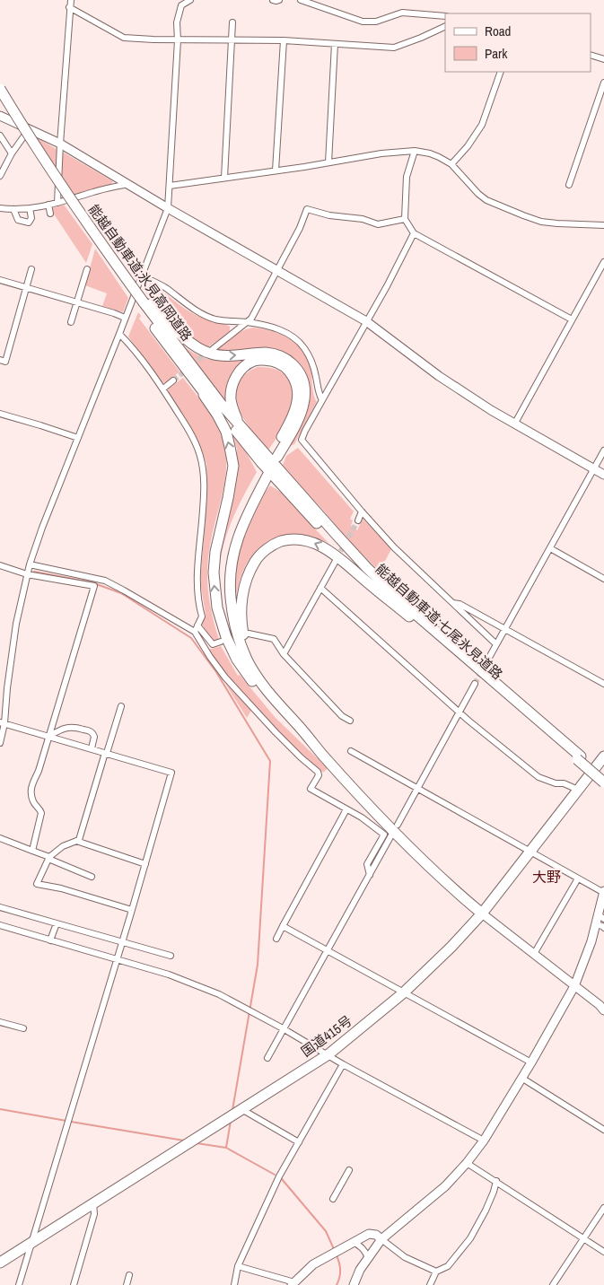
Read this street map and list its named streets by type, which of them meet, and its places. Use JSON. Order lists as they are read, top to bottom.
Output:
{
  "streets": {
    "highway": ["能越自動車道;氷見高岡道路", "能越自動車道;七尾氷見道路", "国道415号"]
  },
  "crossings": [
    ["能越自動車道;氷見高岡道路", "能越自動車道;七尾氷見道路"]
  ],
  "districts": ["大野"],
  "legend": ["Road", "Park"]
}
